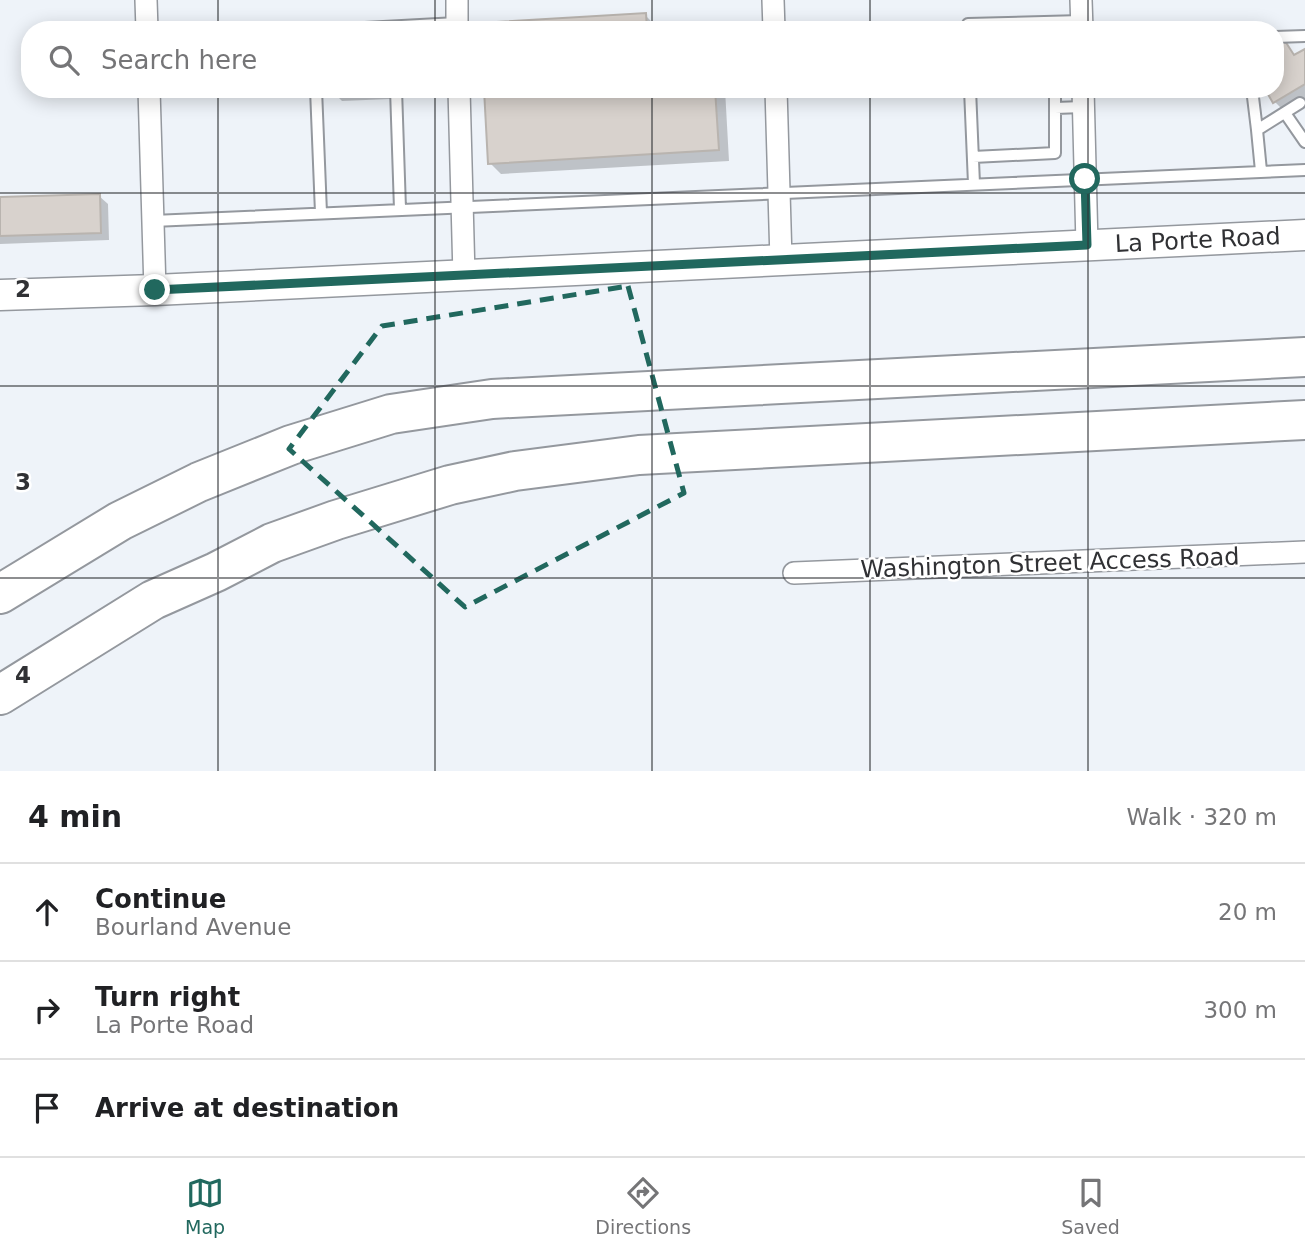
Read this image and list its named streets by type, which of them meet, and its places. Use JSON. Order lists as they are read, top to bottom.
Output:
{
  "streets": {
    "street": ["La Porte Road", "Washington Street Access Road"]
  },
  "page": {
    "search": "Search here",
    "heading": ["4 min", "Walk · 320 m"],
    "list": [
      ["Continue", "Bourland Avenue", "20 m"],
      ["Turn right", "La Porte Road", "300 m"],
      "Arrive at destination"
    ],
    "nav": ["Map", "Directions", "Saved"]
  },
  "grid": {
    "rows": ["2", "3", "4"]
  }
}
